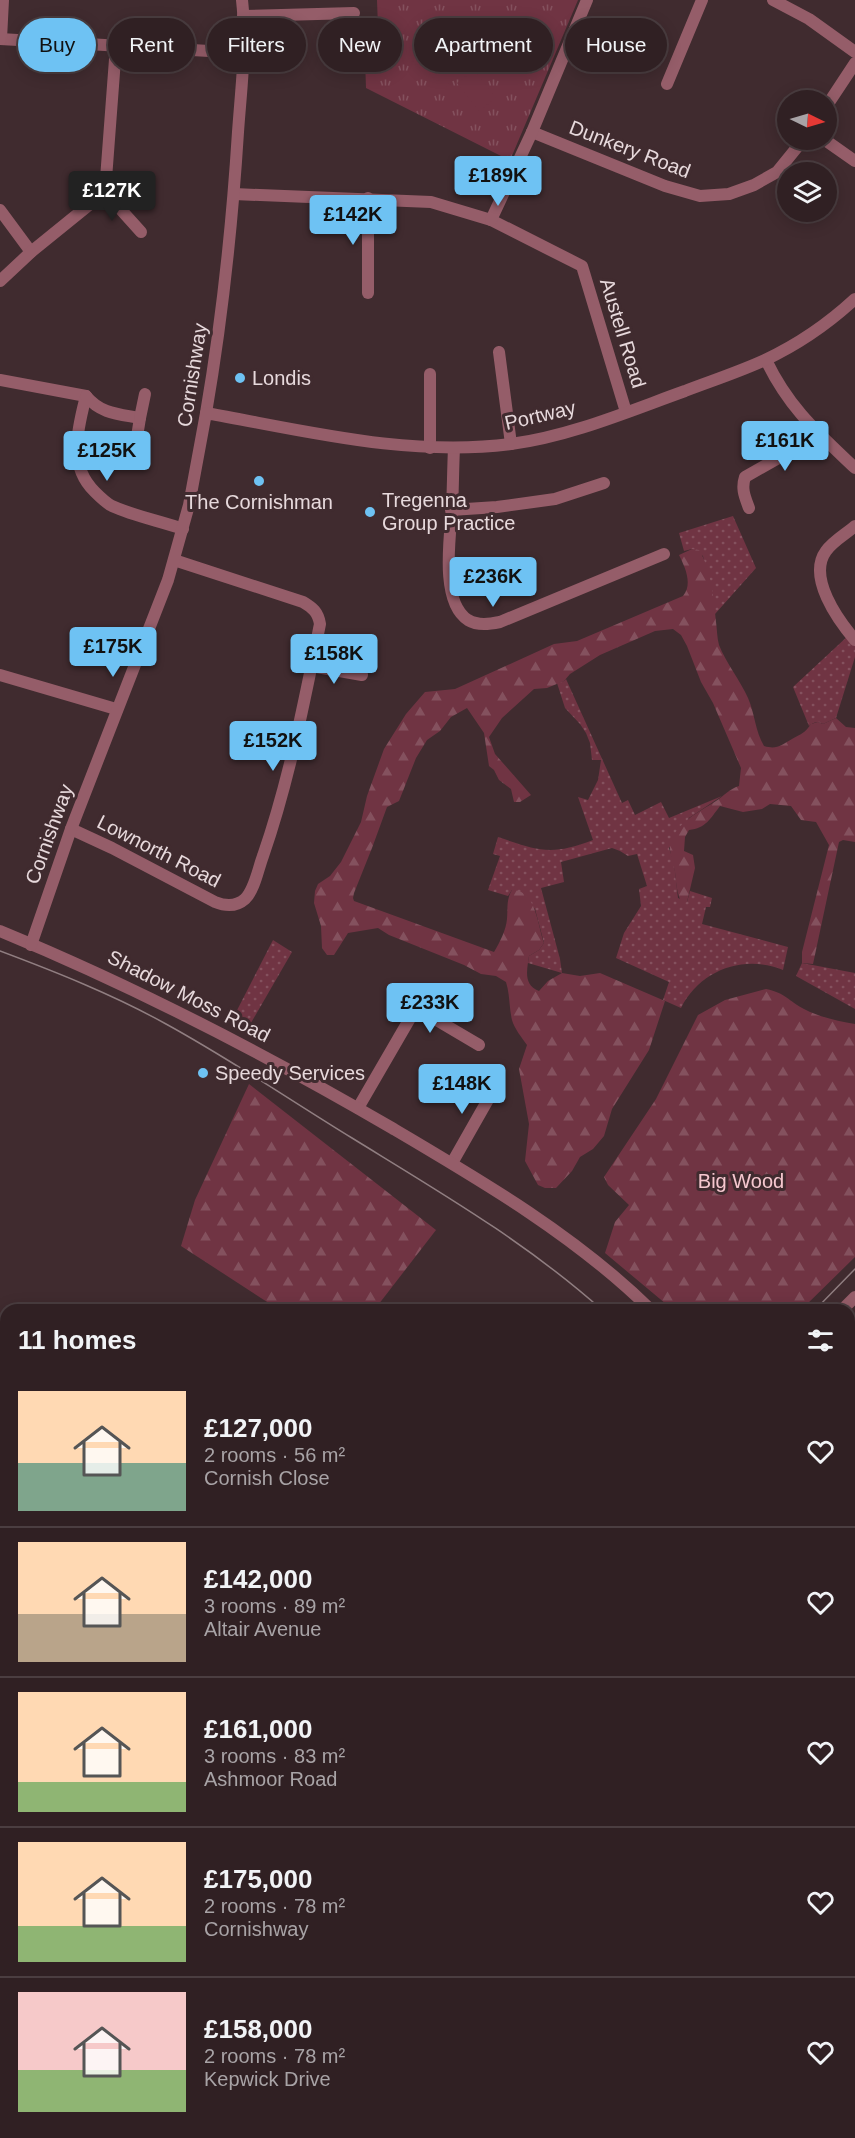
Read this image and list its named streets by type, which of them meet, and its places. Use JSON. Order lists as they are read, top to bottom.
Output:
{
  "streets": {
    "street": [
      "Dunkery Road",
      "Austell Road",
      "Cornishway",
      "Portway",
      "Lownorth Road",
      "Shadow Moss Road"
    ]
  },
  "crossings": [
    ["Austell Road", "Cornishway"],
    ["Austell Road", "Portway"],
    ["Cornishway", "Portway"],
    ["Cornishway", "Lownorth Road"],
    ["Cornishway", "Shadow Moss Road"]
  ],
  "parks": ["Big Wood"],
  "places": [
    "Londis",
    "The Cornishman",
    "Tregenna Group Practice",
    "Speedy Services"
  ],
  "north": "right",
  "page": {
    "chip": [
      "Buy",
      "Rent",
      "Filters",
      "New",
      "Apartment",
      "House"
    ],
    "price": [
      "£189K",
      "£127K",
      "£142K",
      "£161K",
      "£125K",
      "£236K",
      "£175K",
      "£158K",
      "£152K",
      "£233K",
      "£148K"
    ],
    "heading": "11 homes",
    "list": [
      {
        "name": "£127,000",
        "note": "2 rooms · 56 m² · Cornish Close"
      },
      {
        "name": "£142,000",
        "note": "3 rooms · 89 m² · Altair Avenue"
      },
      {
        "name": "£161,000",
        "note": "3 rooms · 83 m² · Ashmoor Road"
      },
      {
        "name": "£175,000",
        "note": "2 rooms · 78 m² · Cornishway"
      },
      {
        "name": "£158,000",
        "note": "2 rooms · 78 m² · Kepwick Drive"
      }
    ]
  }
}
